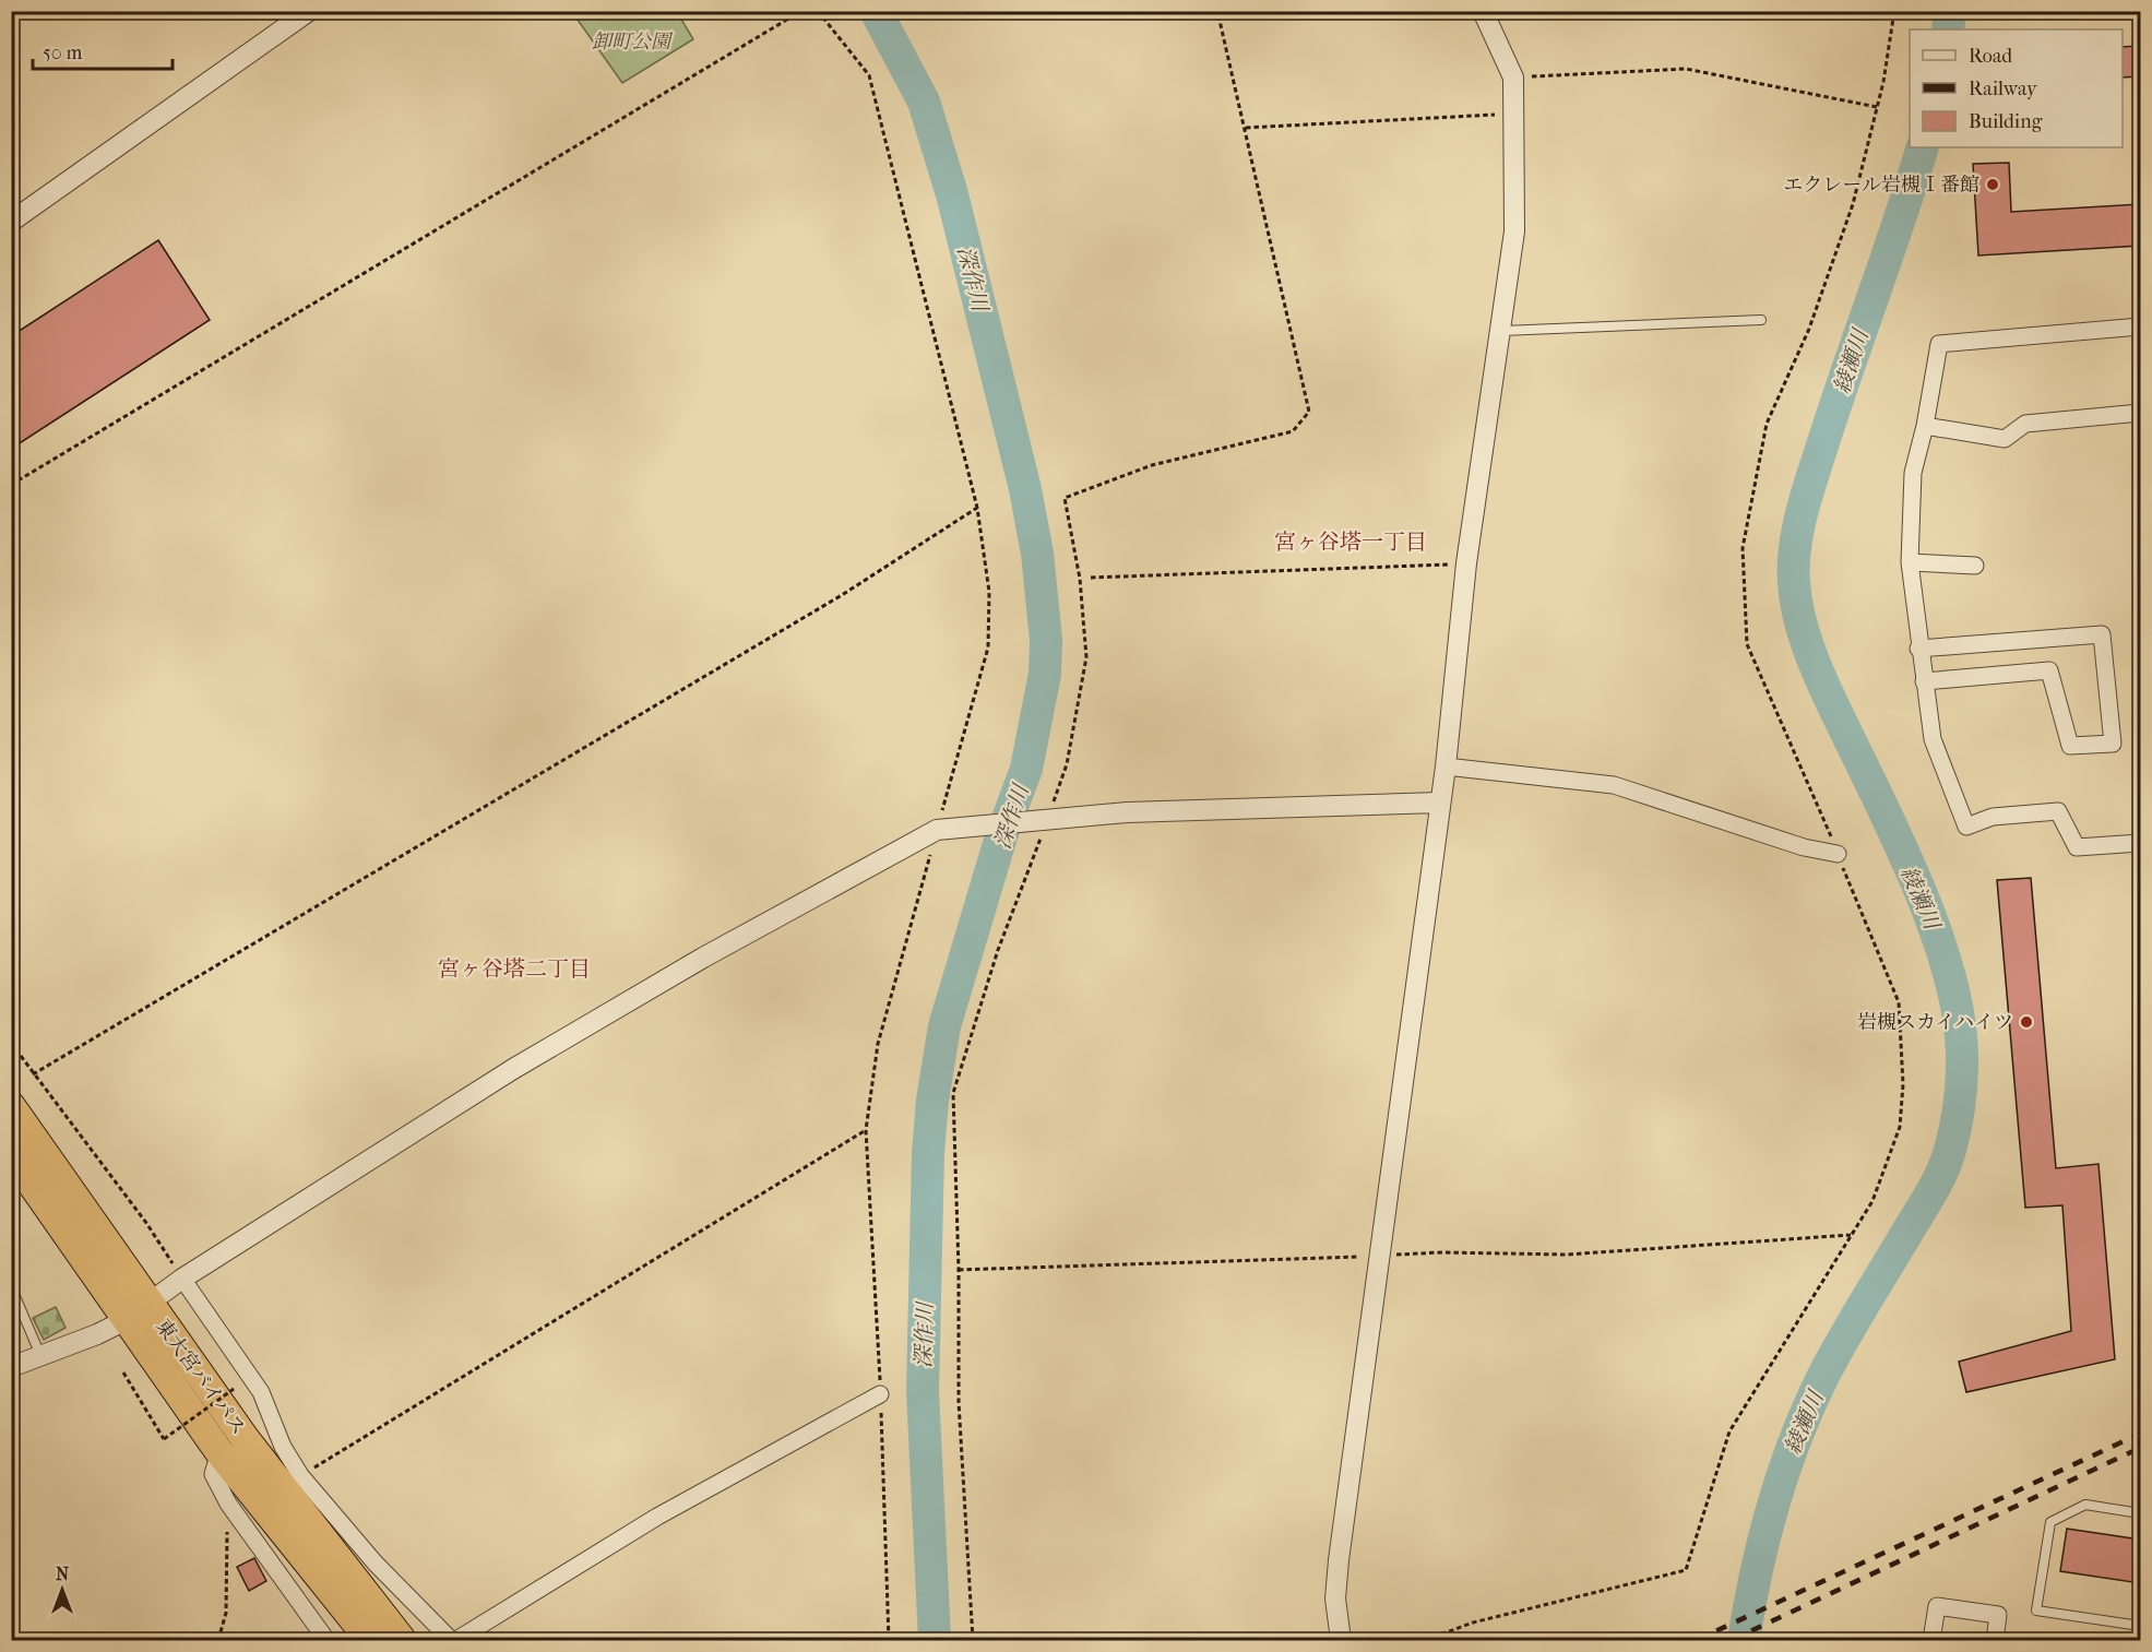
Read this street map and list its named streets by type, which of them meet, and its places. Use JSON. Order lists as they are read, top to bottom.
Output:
{
  "streets": {
    "highway": ["東大宮バイパス"]
  },
  "districts": ["宮ヶ谷塔一丁目", "宮ヶ谷塔二丁目"],
  "water": ["深作川", "綾瀬川"],
  "parks": ["卸町公園"],
  "places": ["エクレール岩槻Ⅰ番館", "岩槻スカイハイツ"],
  "legend": ["Road", "Railway", "Building"],
  "scale_bar": "50 m",
  "north": "top"
}
